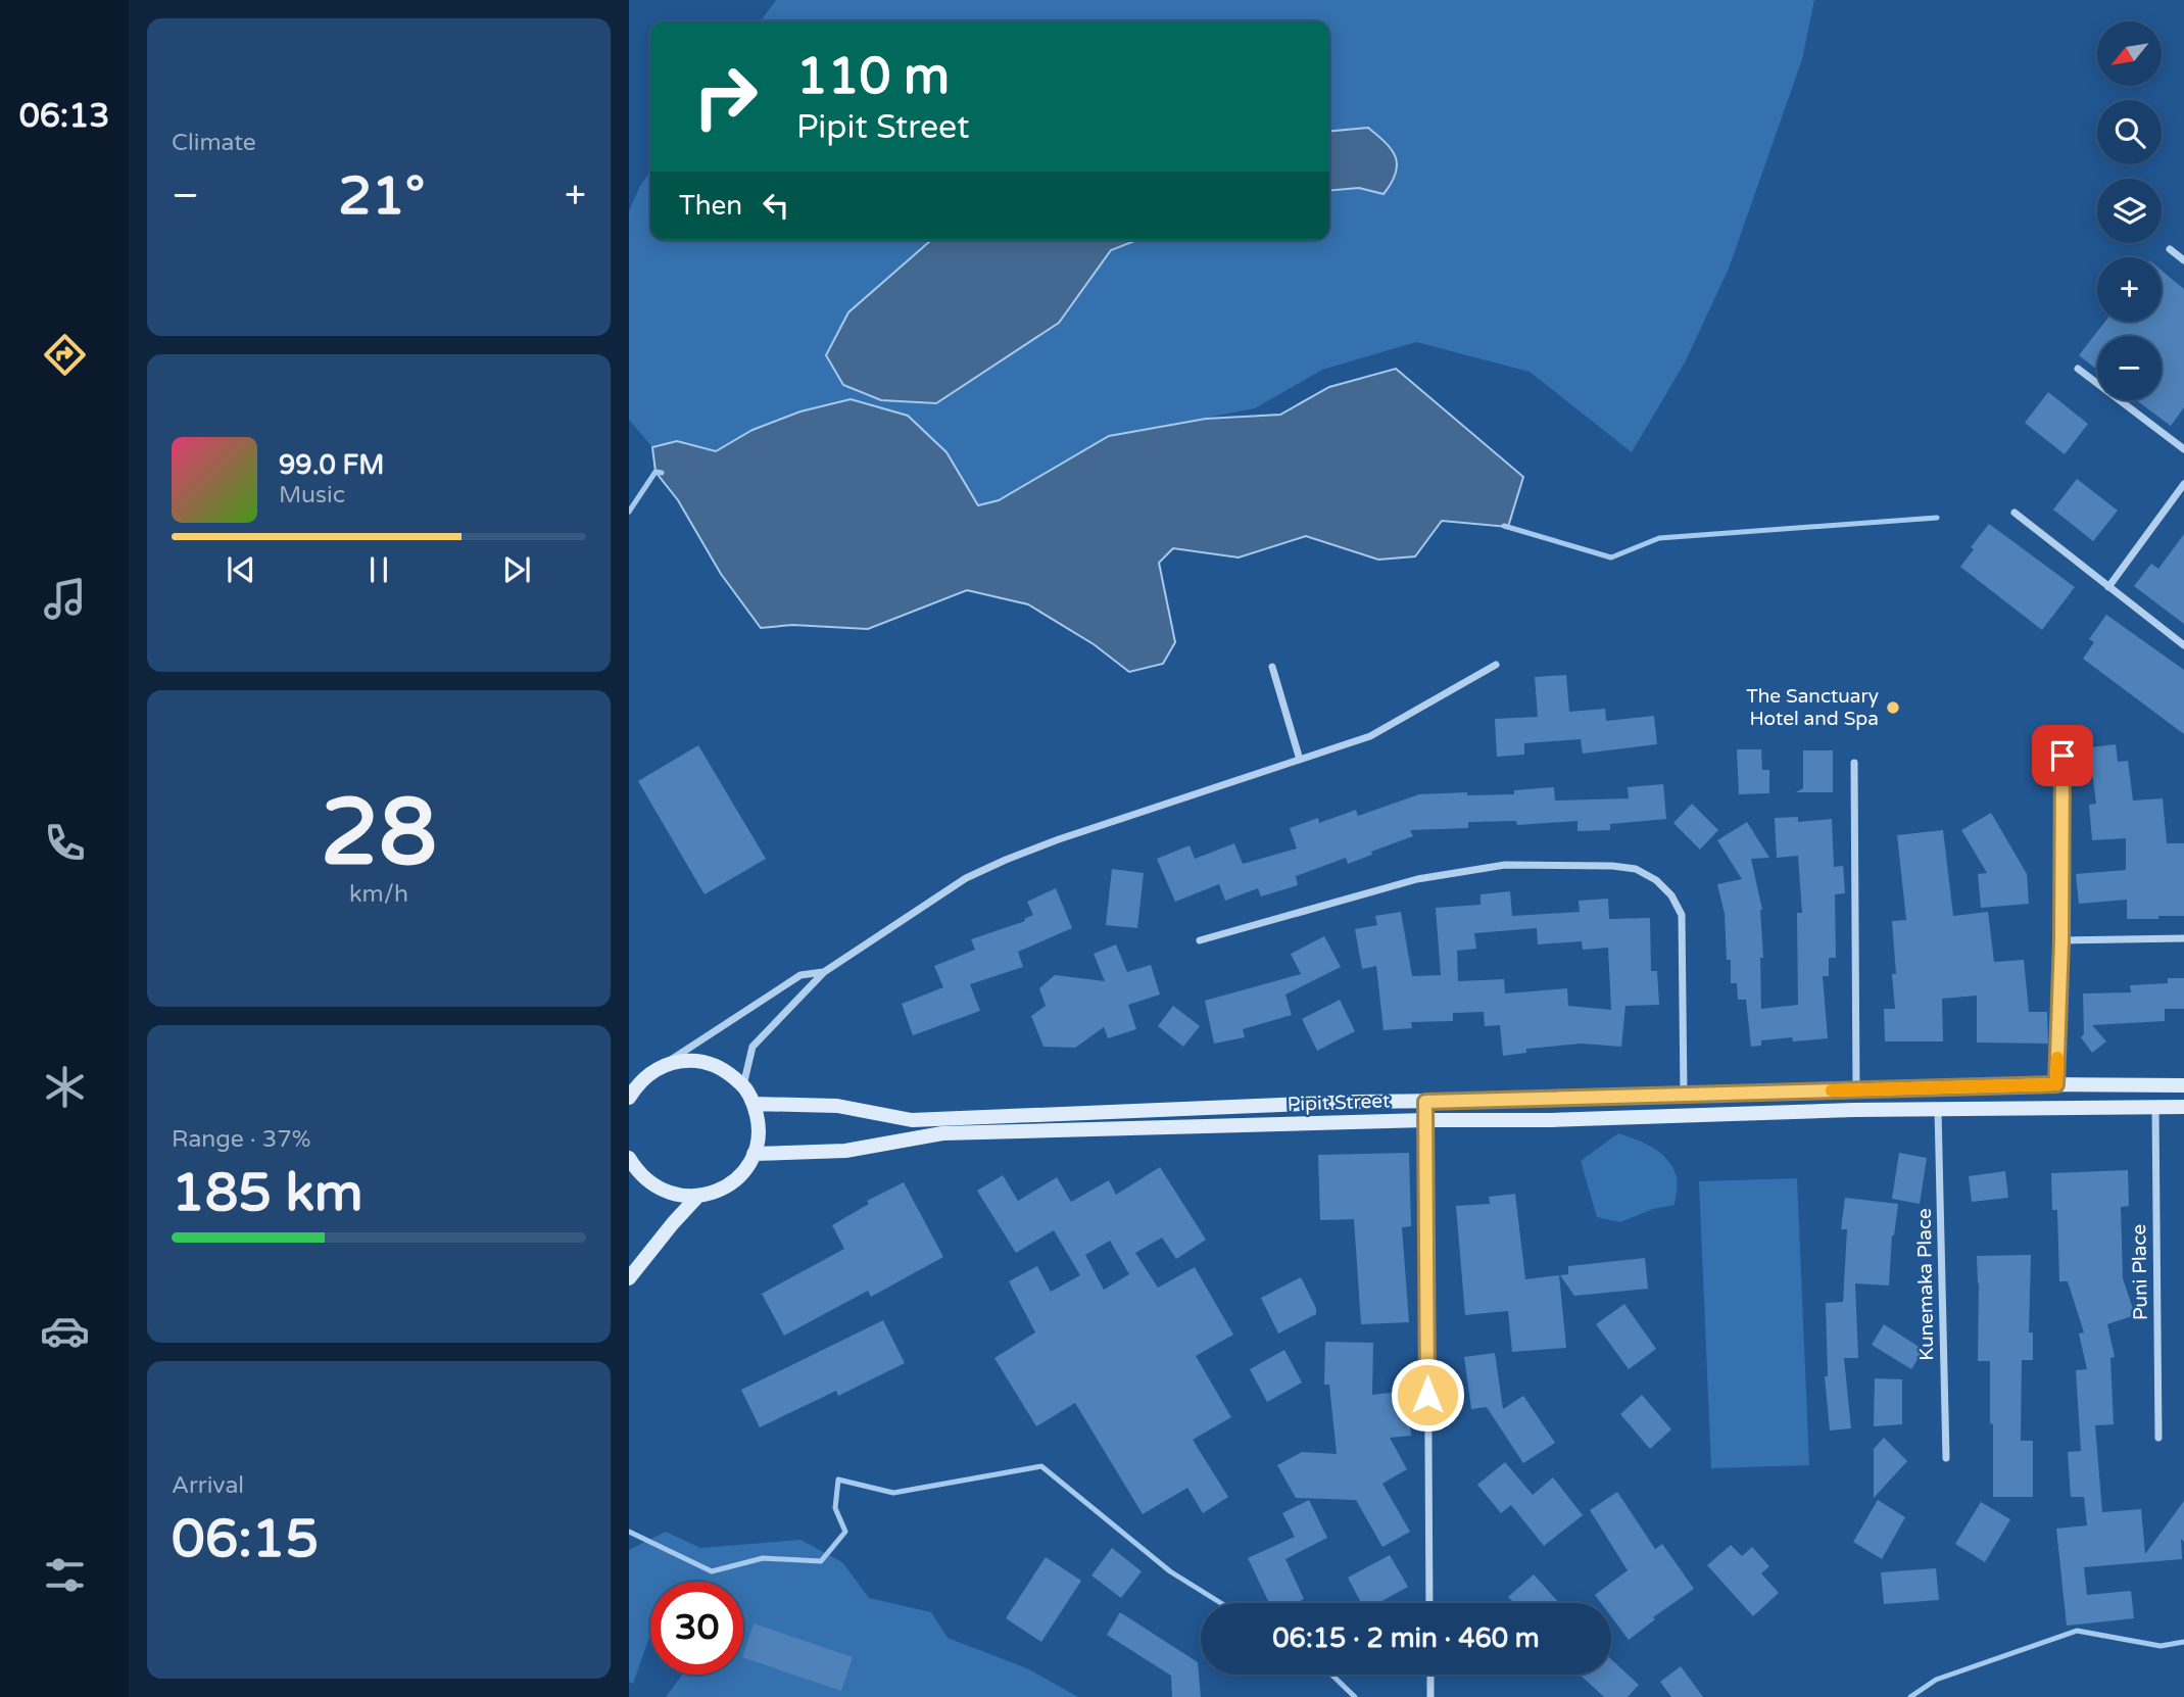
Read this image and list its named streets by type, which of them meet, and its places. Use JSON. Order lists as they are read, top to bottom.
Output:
{
  "streets": {
    "main road": ["Pipit Street"],
    "street": ["Puni Place", "Kunemaka Place"]
  },
  "crossings": [
    ["Pipit Street", "Puni Place"],
    ["Pipit Street", "Kunemaka Place"]
  ],
  "places": ["The Sanctuary Hotel and Spa"],
  "north": "bottom left",
  "page": {
    "tabs": "06:13",
    "tile": [
      "Climate",
      ["28", "km/h"],
      ["Range · 37%", "185 km"],
      ["Arrival", "06:15"]
    ],
    "map_buttons": ["+", "−"],
    "turn": ["110 m", "Pipit Street"],
    "heat": ["−", "21°", "+"],
    "then": "Then",
    "song": ["99.0 FM", "Music"],
    "limit": "30",
    "trip": "06:15 · 2 min · 460 m"
  }
}
